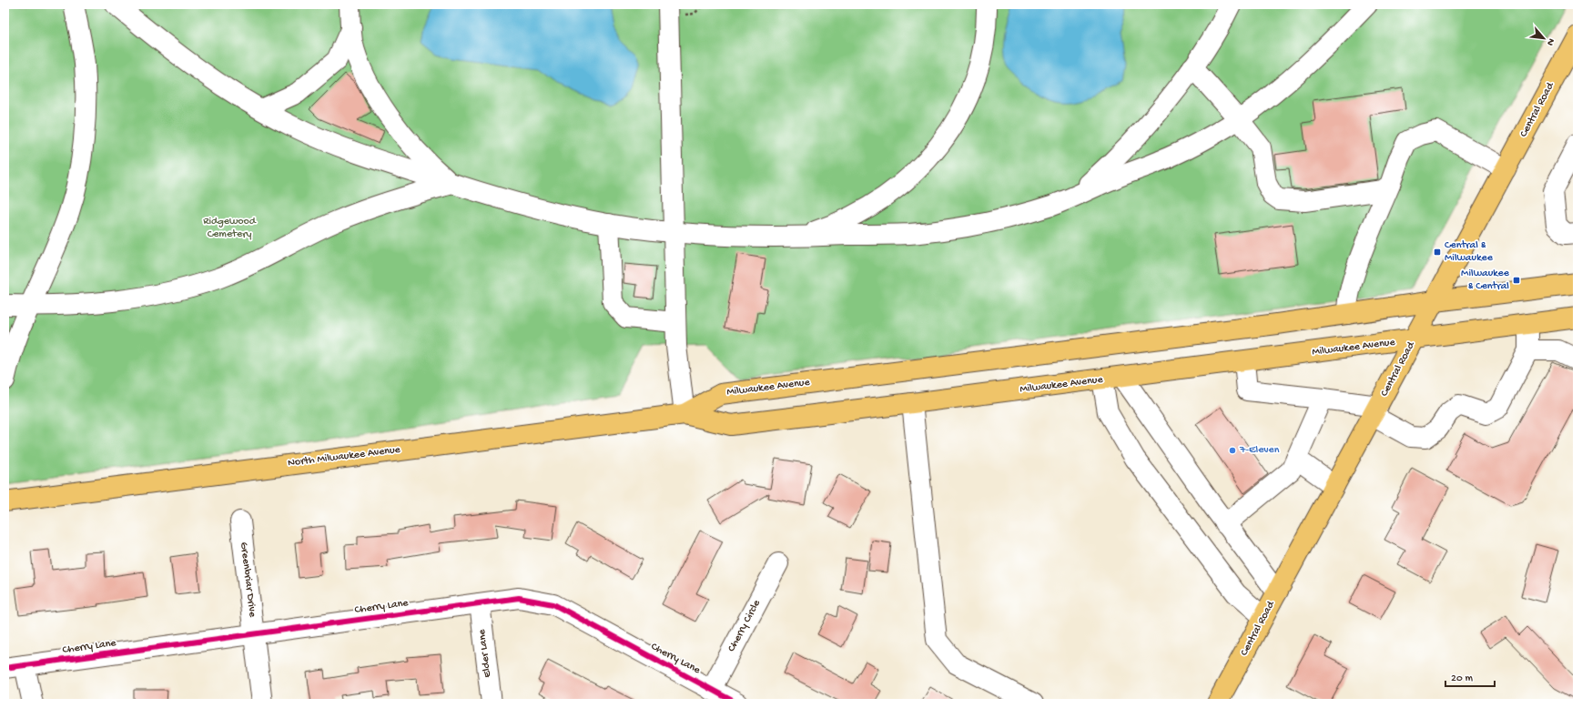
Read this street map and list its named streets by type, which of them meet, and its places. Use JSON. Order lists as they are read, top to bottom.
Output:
{
  "streets": {
    "main road": ["Central Road", "Milwaukee Avenue", "North Milwaukee Avenue"],
    "street": [
      "Greenbriar Drive",
      "Cherry Lane",
      "Cherry Circle",
      "Elder Lane"
    ]
  },
  "crossings": [
    ["Central Road", "Milwaukee Avenue"],
    ["Milwaukee Avenue", "North Milwaukee Avenue"],
    ["Greenbriar Drive", "Cherry Lane"],
    ["Cherry Lane", "Cherry Circle"],
    ["Cherry Lane", "Elder Lane"]
  ],
  "parks": ["Ridgewood Cemetery"],
  "places": {
    "transit": ["Central & Milwaukee", "Milwaukee & Central"],
    "other": ["7-Eleven"]
  },
  "scale_bar": "20 m",
  "north": "bottom right"
}
